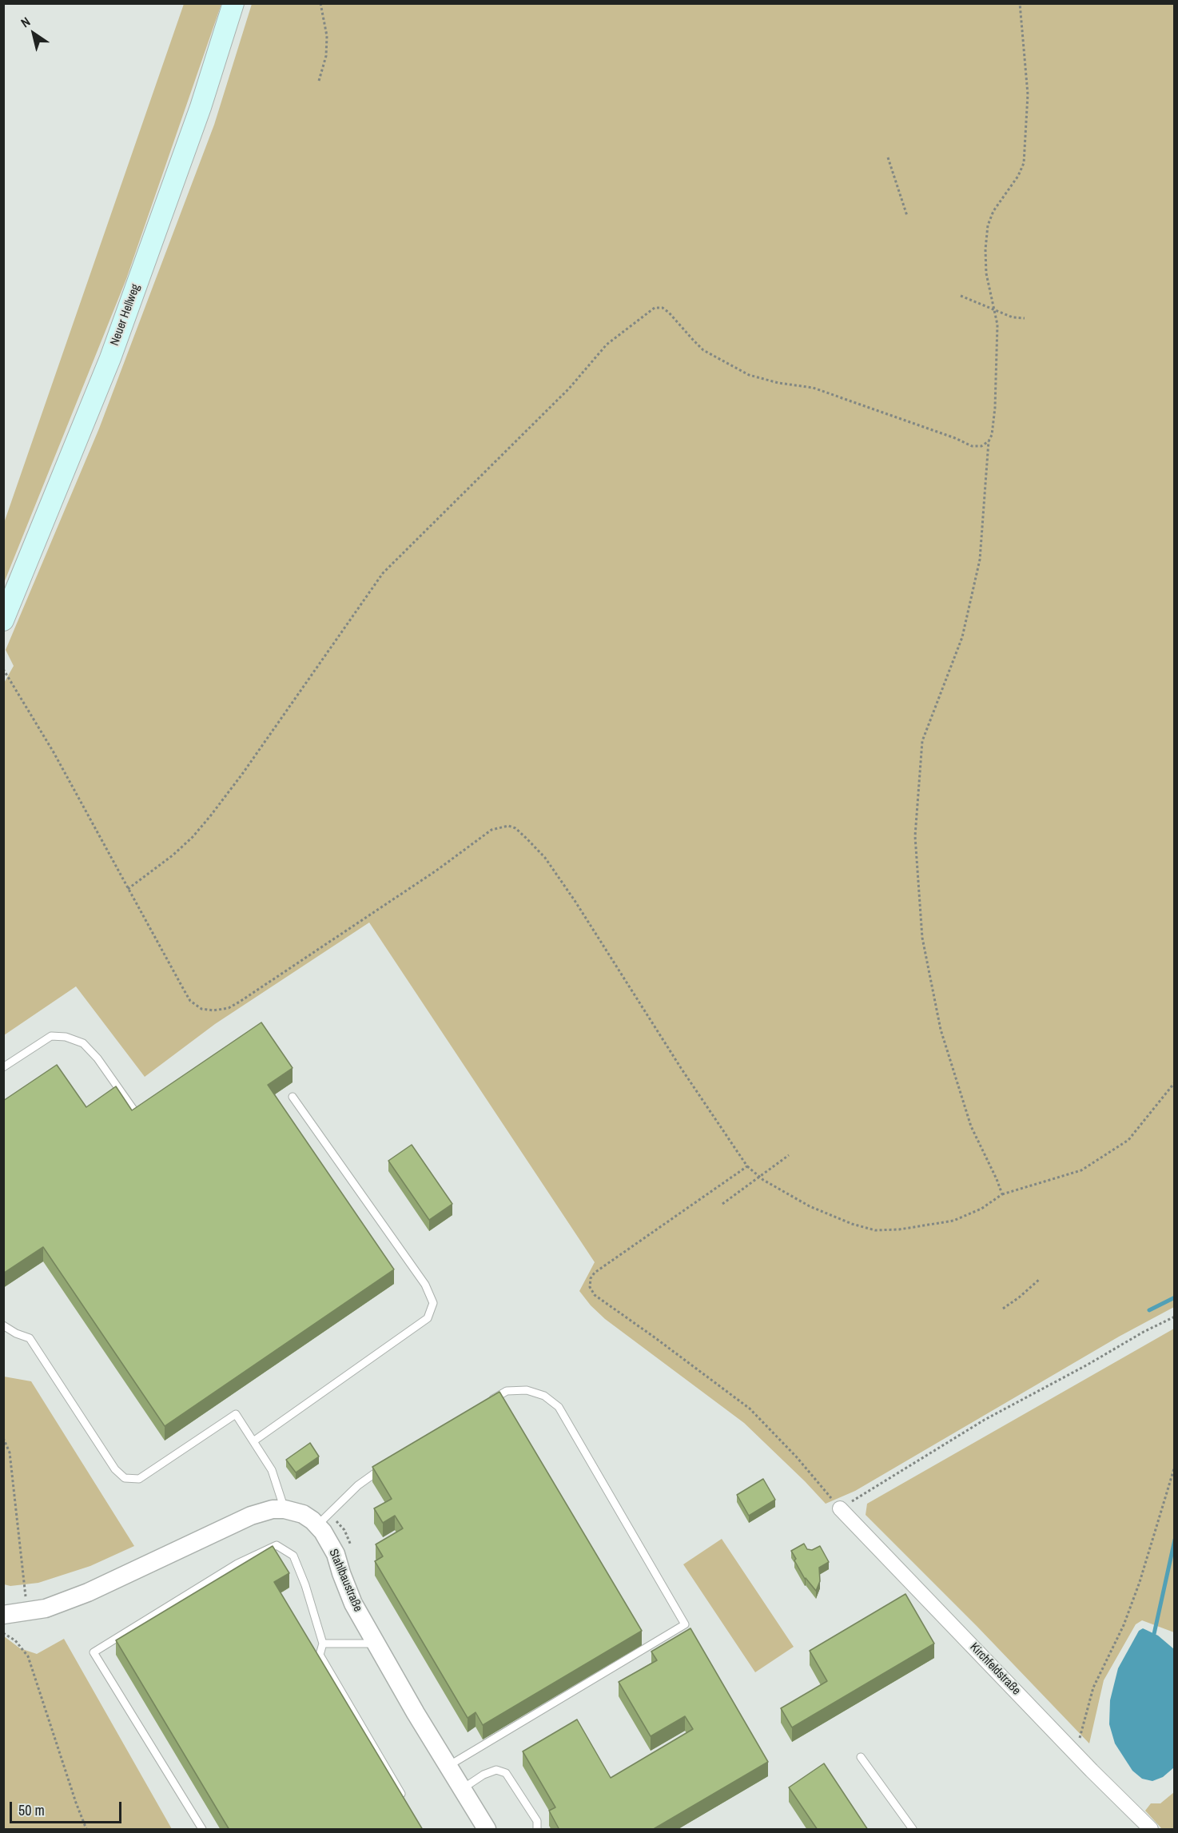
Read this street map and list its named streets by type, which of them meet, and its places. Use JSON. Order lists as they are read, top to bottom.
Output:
{
  "streets": {
    "main road": ["Neuer Hellweg"],
    "street": ["Stahlbaustraße", "Kirchfeldstraße"]
  },
  "scale_bar": "50 m",
  "north": "top left"
}
